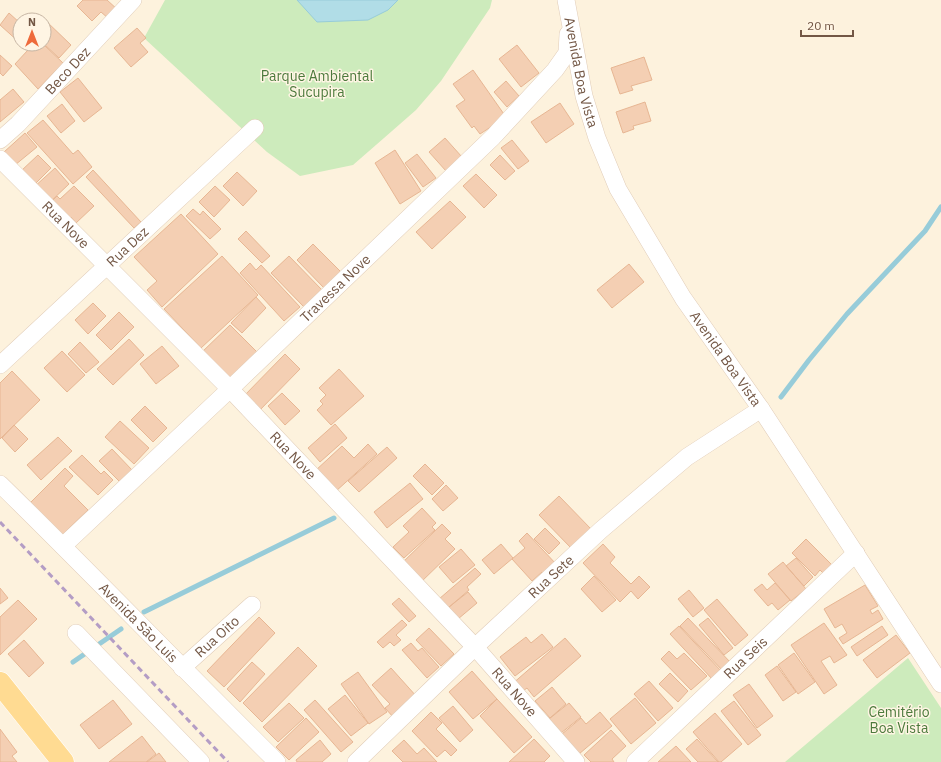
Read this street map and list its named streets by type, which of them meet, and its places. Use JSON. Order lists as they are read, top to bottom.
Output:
{
  "streets": {
    "street": [
      "Beco Dez",
      "Avenida Boa Vista",
      "Rua Nove",
      "Rua Dez",
      "Travessa Nove",
      "Rua Sete",
      "Avenida São Luis",
      "Rua Oito",
      "Rua Seis"
    ]
  },
  "crossings": [
    ["Avenida Boa Vista", "Travessa Nove"],
    ["Avenida Boa Vista", "Rua Sete"],
    ["Avenida Boa Vista", "Rua Seis"],
    ["Rua Nove", "Rua Dez"],
    ["Rua Nove", "Travessa Nove"],
    ["Rua Nove", "Rua Sete"],
    ["Travessa Nove", "Avenida São Luis"],
    ["Avenida São Luis", "Rua Oito"]
  ],
  "parks": ["Parque Ambiental Sucupira", "Cemitério Boa Vista"],
  "scale_bar": "20 m",
  "north": "top"
}
